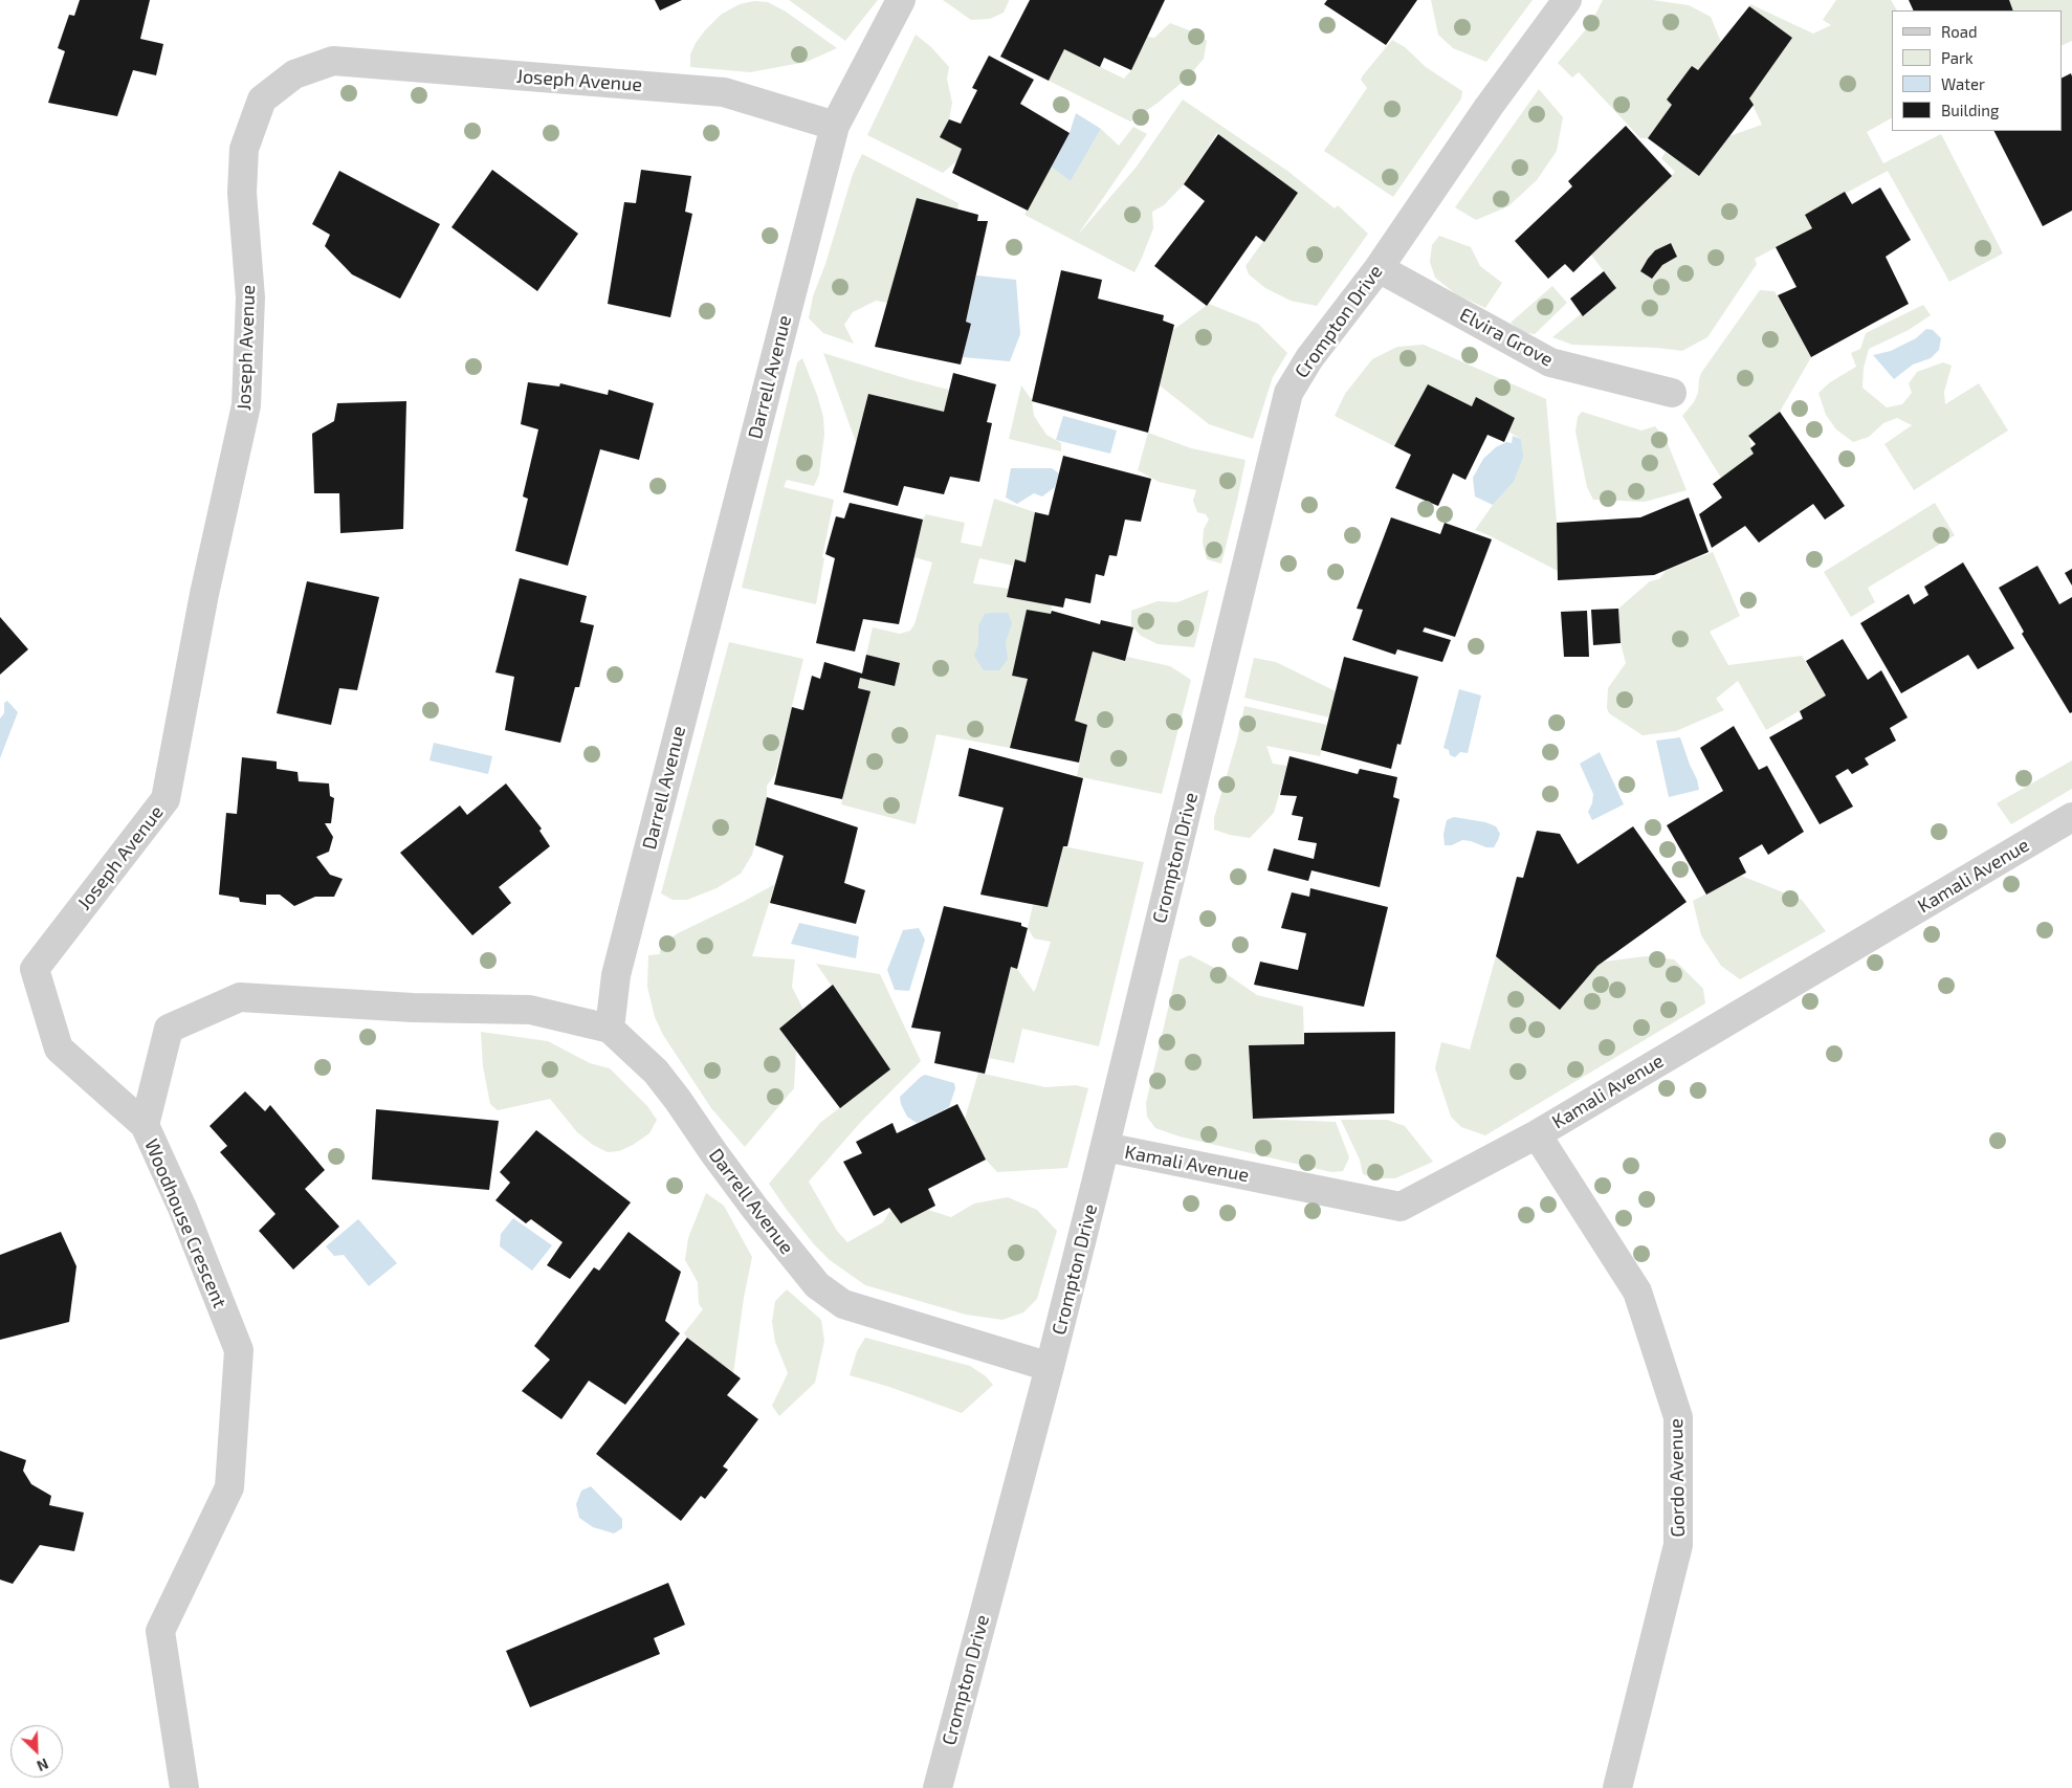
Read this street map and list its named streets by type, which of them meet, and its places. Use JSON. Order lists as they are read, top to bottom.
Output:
{
  "streets": {
    "street": [
      "Joseph Avenue",
      "Crompton Drive",
      "Elvira Grove",
      "Darrell Avenue",
      "Kamali Avenue",
      "Woodhouse Crescent",
      "Gordo Avenue"
    ]
  },
  "crossings": [
    ["Joseph Avenue", "Darrell Avenue"],
    ["Joseph Avenue", "Woodhouse Crescent"],
    ["Crompton Drive", "Elvira Grove"],
    ["Crompton Drive", "Darrell Avenue"],
    ["Crompton Drive", "Kamali Avenue"],
    ["Darrell Avenue", "Woodhouse Crescent"],
    ["Kamali Avenue", "Gordo Avenue"]
  ],
  "legend": [
    "Road",
    "Park",
    "Water",
    "Building"
  ],
  "north": "bottom right"
}
